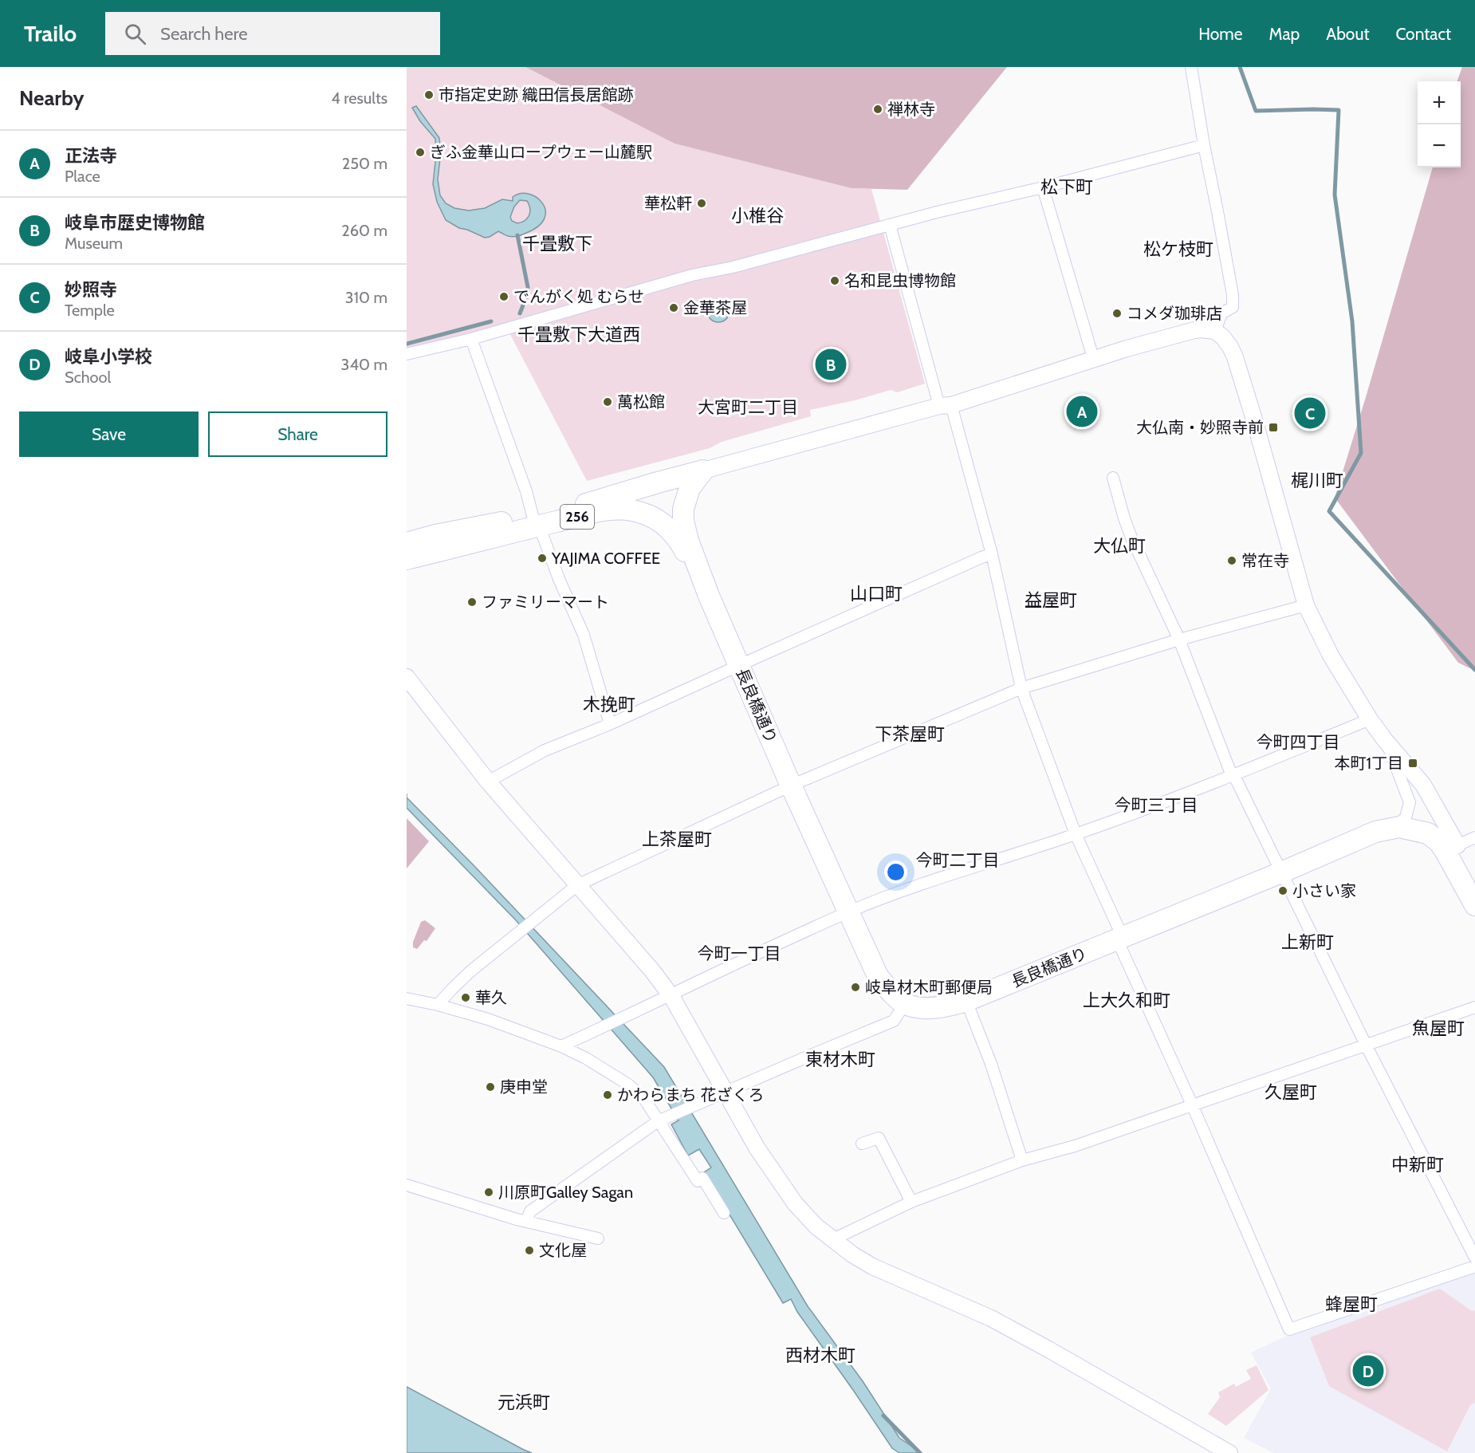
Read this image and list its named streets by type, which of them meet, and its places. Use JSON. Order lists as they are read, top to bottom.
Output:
{
  "streets": {
    "highway": ["256", "長良橋通り"]
  },
  "districts": [
    "松下町",
    "小椎谷",
    "千畳敷下",
    "松ケ枝町",
    "千畳敷下大道西",
    "大宮町二丁目",
    "梶川町",
    "大仏町",
    "山口町",
    "益屋町",
    "木挽町",
    "下茶屋町",
    "今町四丁目",
    "今町三丁目",
    "上茶屋町",
    "今町二丁目",
    "上新町",
    "今町一丁目",
    "上大久和町",
    "魚屋町",
    "東材木町",
    "久屋町",
    "中新町",
    "蜂屋町",
    "西材木町",
    "元浜町"
  ],
  "places": {
    "other": [
      "市指定史跡 織田信長居館跡",
      "禅林寺",
      "ぎふ金華山ロープウェー山麓駅",
      "華松軒",
      "名和昆虫博物館",
      "でんがく処 むらせ",
      "金華茶屋",
      "コメダ珈琲店",
      "萬松館",
      "YAJIMA COFFEE",
      "常在寺",
      "ファミリーマート",
      "小さい家",
      "岐阜材木町郵便局",
      "華久",
      "庚申堂",
      "かわらまち 花ざくろ",
      "川原町Galley Sagan",
      "文化屋"
    ],
    "transit": ["大仏南・妙照寺前", "本町1丁目"]
  },
  "page": {
    "header": "Trailo",
    "search": "Search here",
    "nav": [
      "Home",
      "Map",
      "About",
      "Contact"
    ],
    "heading": ["Nearby", "4 results"],
    "map_buttons": ["+", "−"],
    "list": [
      {
        "mark": "A",
        "name": "正法寺",
        "note": "Place",
        "value": "250 m"
      },
      {
        "mark": "B",
        "name": "岐阜市歴史博物館",
        "note": "Museum",
        "value": "260 m"
      },
      {
        "mark": "C",
        "name": "妙照寺",
        "note": "Temple",
        "value": "310 m"
      },
      {
        "mark": "D",
        "name": "岐阜小学校",
        "note": "School",
        "value": "340 m"
      }
    ],
    "pins": [
      "B",
      "A",
      "C",
      "D"
    ],
    "buttons": ["Save", "Share"]
  }
}
